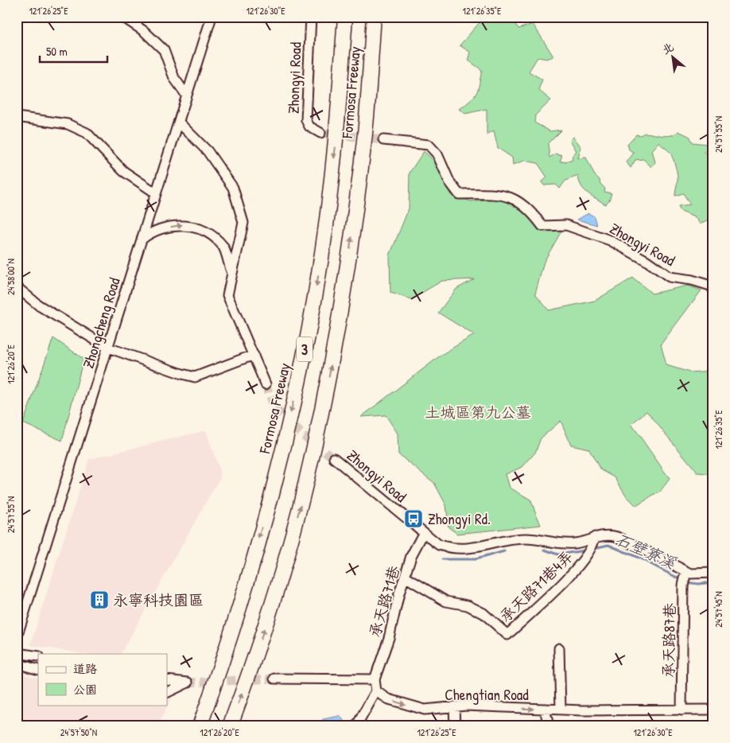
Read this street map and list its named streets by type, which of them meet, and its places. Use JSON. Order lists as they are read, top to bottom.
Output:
{
  "streets": {
    "highway": ["Formosa Freeway", "3"],
    "street": [
      "Zhongyi Road",
      "Zhongcheng Road",
      "承天路71巷4弄",
      "承天路71巷",
      "承天路87巷",
      "Chengtian Road"
    ]
  },
  "crossings": [
    ["Zhongyi Road", "承天路71巷4弄"],
    ["Zhongyi Road", "承天路71巷"],
    ["Zhongyi Road", "承天路87巷"],
    ["承天路71巷4弄", "承天路71巷"],
    ["承天路87巷", "Chengtian Road"]
  ],
  "one_way": ["Chengtian Road"],
  "water": ["石壁寮溪"],
  "parks": ["土城區第九公墓"],
  "places": {
    "bus stop": ["Zhongyi Rd."],
    "building": ["永寧科技園區"]
  },
  "legend": ["道路", "公園"],
  "scale_bar": "50 m",
  "north": "top left",
  "coordinates": [
    "121°26'25\"E",
    "121°26'30\"E",
    "121°26'35\"E",
    "24°57'55\"N",
    "24°58'00\"N",
    "121°26'20\"E",
    "24°57'45\"N",
    "24°57'50\"N"
  ]
}
